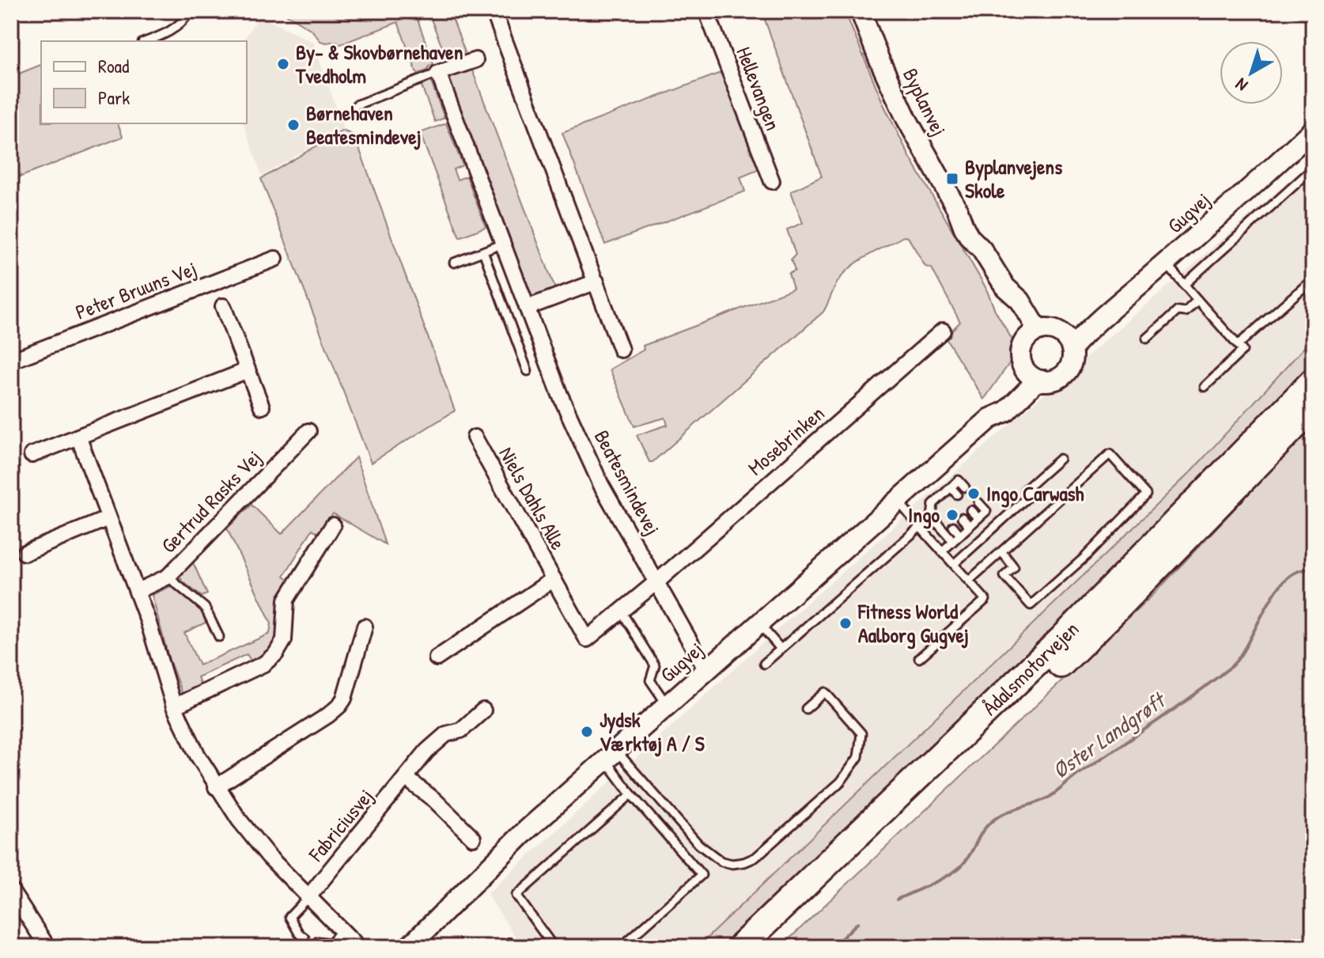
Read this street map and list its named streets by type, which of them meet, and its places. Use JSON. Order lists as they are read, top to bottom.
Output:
{
  "streets": {
    "highway": ["Ådalsmotorvejen"],
    "street": [
      "Hellevangen",
      "Byplanvej",
      "Gugvej",
      "Peter Bruuns Vej",
      "Mosebrinken",
      "Beatesmindevej",
      "Niels Dahls Alle",
      "Gertrud Rasks Vej",
      "Fabriciusvej"
    ]
  },
  "crossings": [
    ["Byplanvej", "Gugvej"],
    ["Gugvej", "Beatesmindevej"],
    ["Mosebrinken", "Beatesmindevej"],
    ["Mosebrinken", "Niels Dahls Alle"],
    ["Beatesmindevej", "Niels Dahls Alle"]
  ],
  "water": ["Øster Landgrøft"],
  "places": {
    "other": [
      "By- & Skovbørnehaven Tvedholm",
      "Børnehaven Beatesmindevej",
      "Ingo Carwash",
      "Ingo",
      "Fitness World Aalborg Gugvej",
      "Jydsk Værktøj A / S"
    ],
    "transit": ["Byplanvejens Skole"]
  },
  "legend": ["Road", "Park"],
  "north": "bottom left"
}
